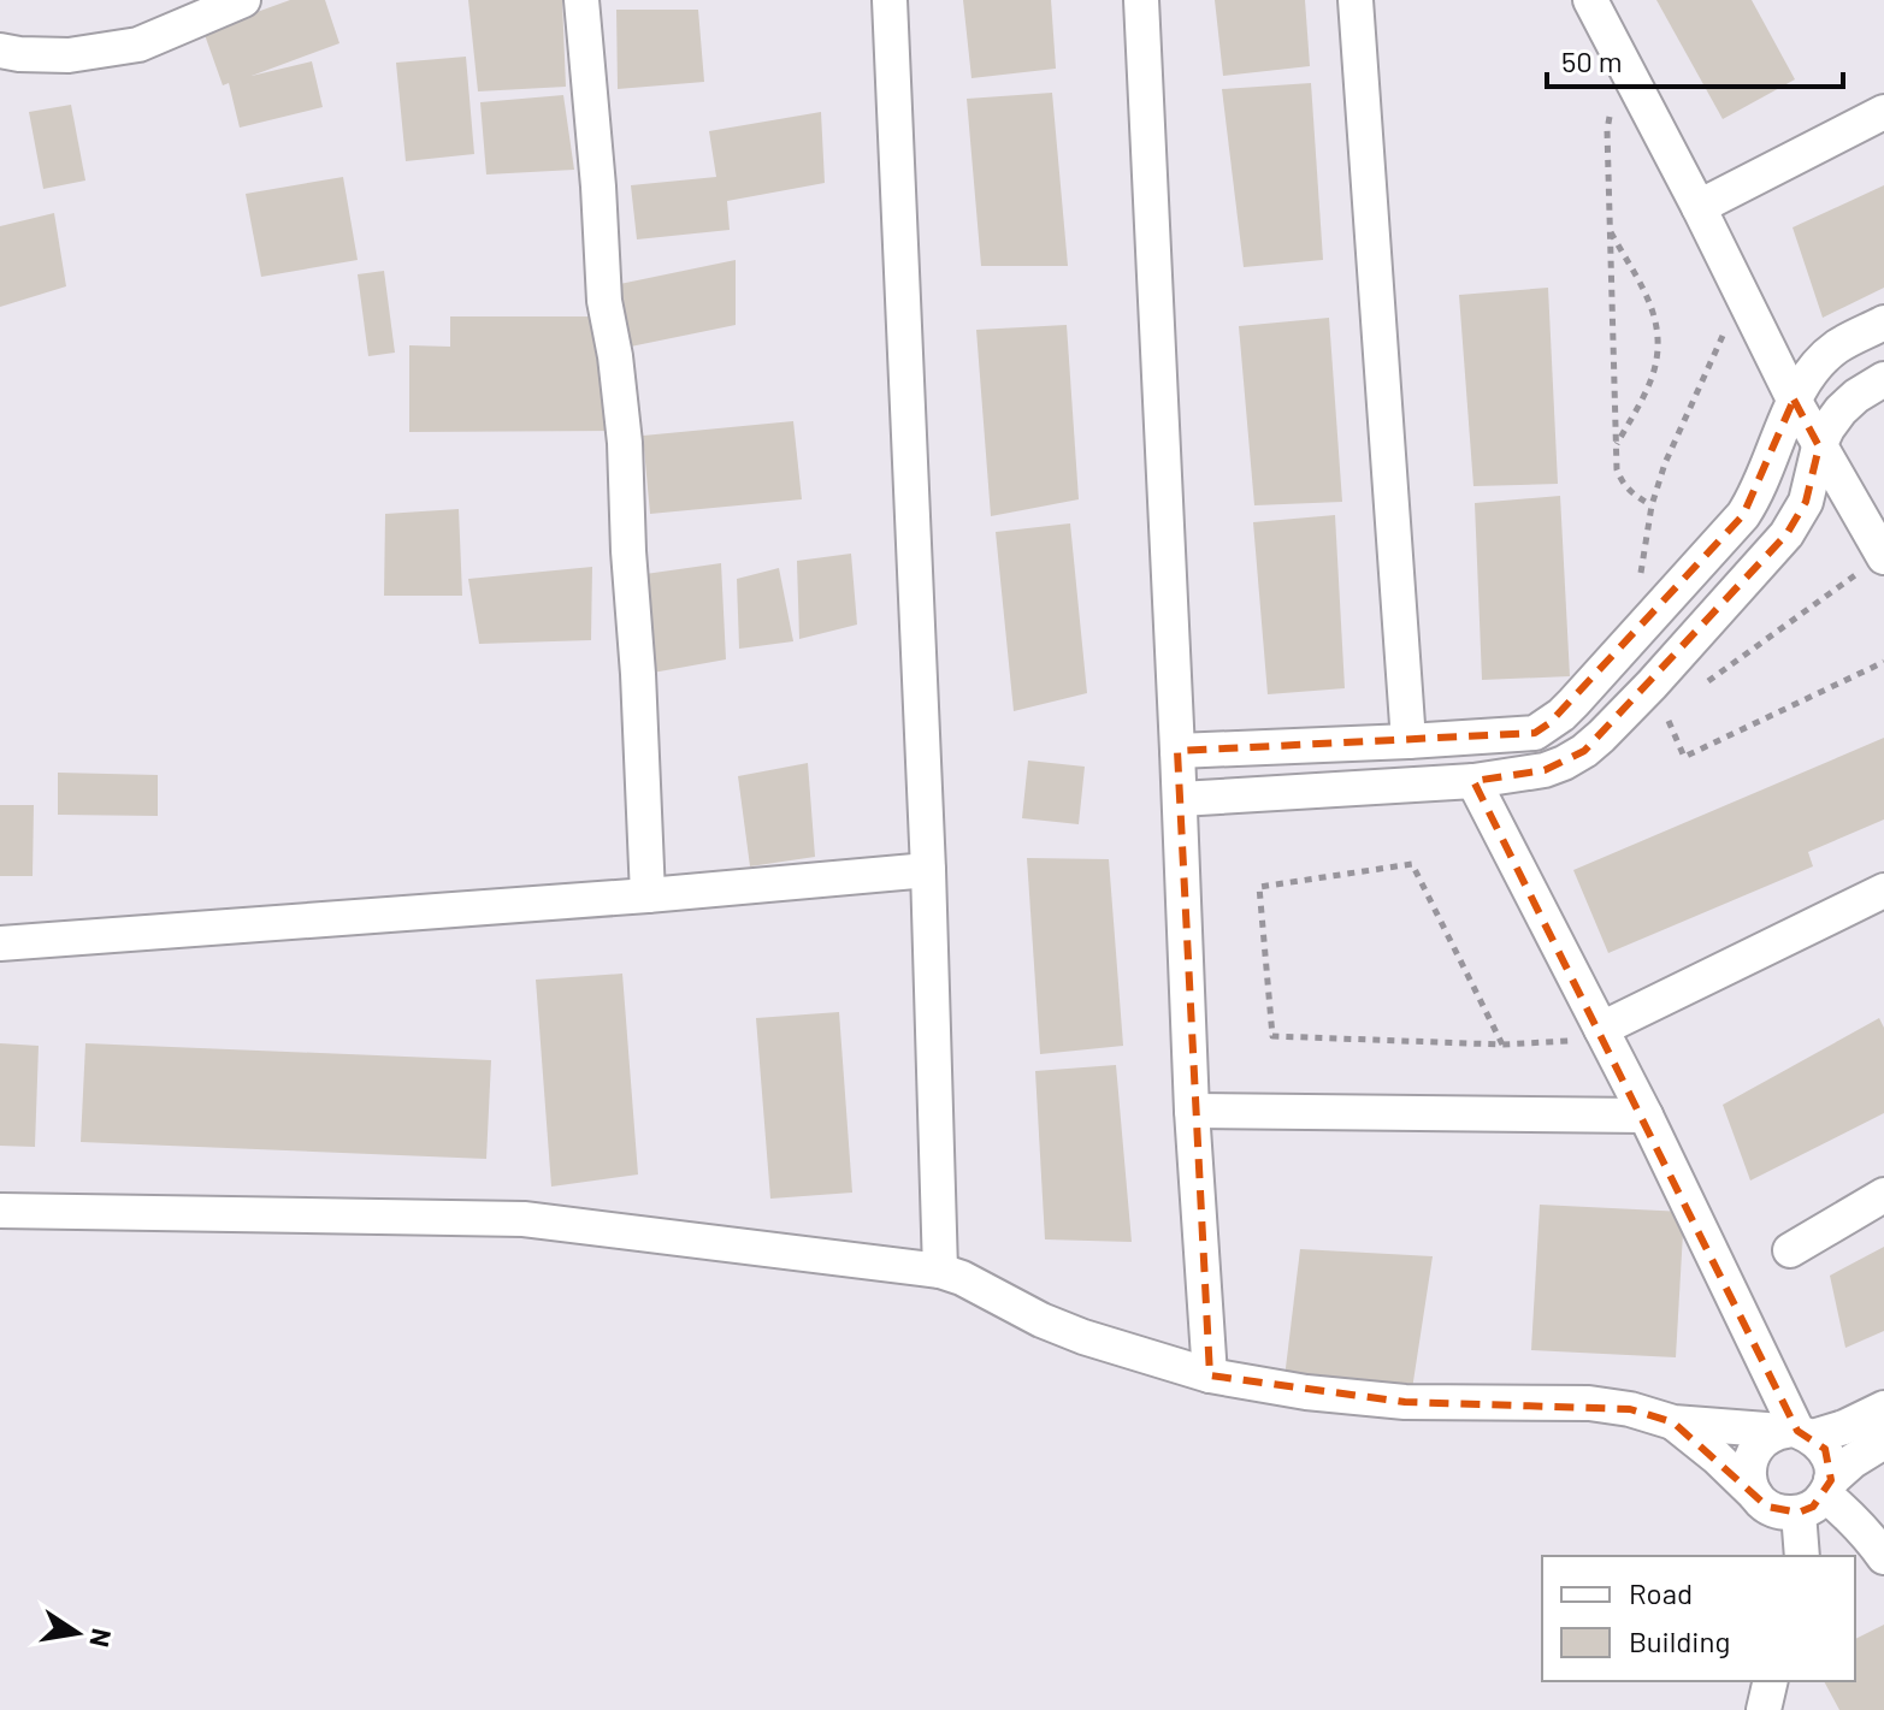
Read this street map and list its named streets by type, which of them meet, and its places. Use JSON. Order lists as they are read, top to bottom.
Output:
{
  "legend": ["Road", "Building"],
  "scale_bar": "50 m",
  "north": "right"
}
